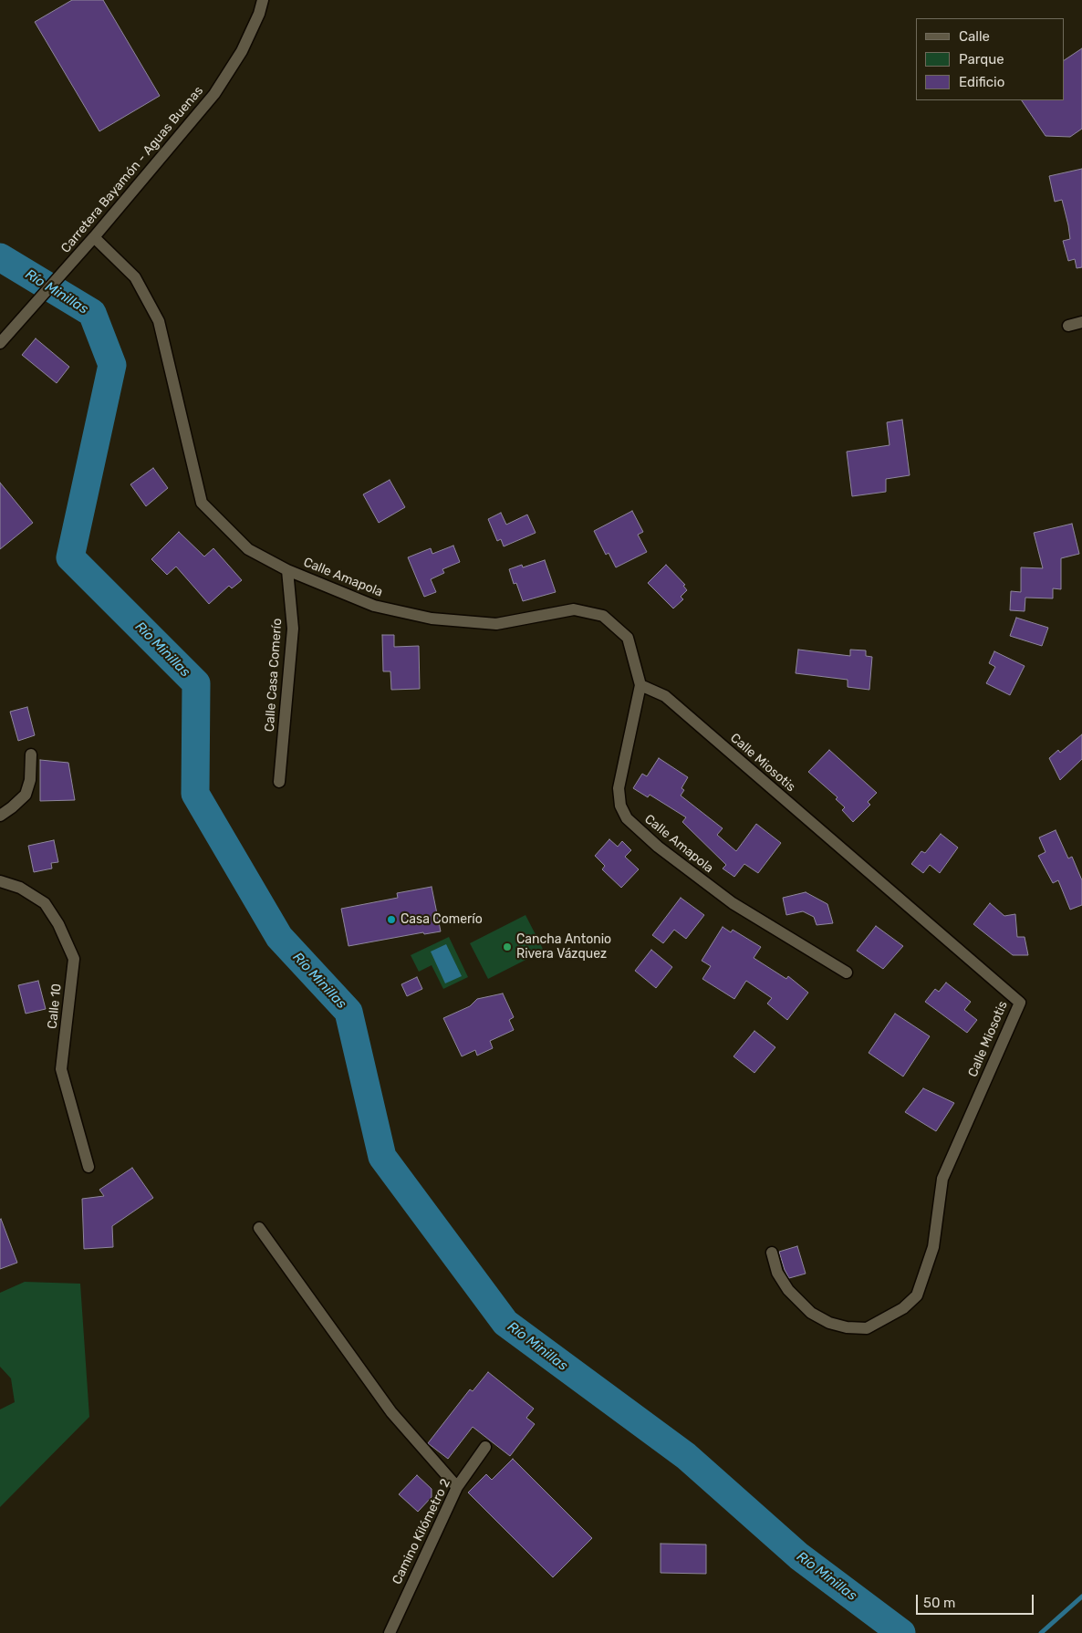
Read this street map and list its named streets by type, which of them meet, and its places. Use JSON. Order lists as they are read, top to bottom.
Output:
{
  "streets": {
    "street": [
      "Carretera Bayamón - Aguas Buenas",
      "Calle Amapola",
      "Calle Casa Comerío",
      "Calle Miosotis",
      "Calle 10",
      "Camino Kilómetro 2"
    ]
  },
  "crossings": [
    ["Carretera Bayamón - Aguas Buenas", "Calle Amapola"],
    ["Calle Amapola", "Calle Casa Comerío"],
    ["Calle Amapola", "Calle Miosotis"]
  ],
  "water": ["Río Minillas"],
  "places": ["Casa Comerío", "Cancha Antonio Rivera Vázquez"],
  "legend": ["Calle", "Parque", "Edificio"],
  "scale_bar": "50 m"
}
